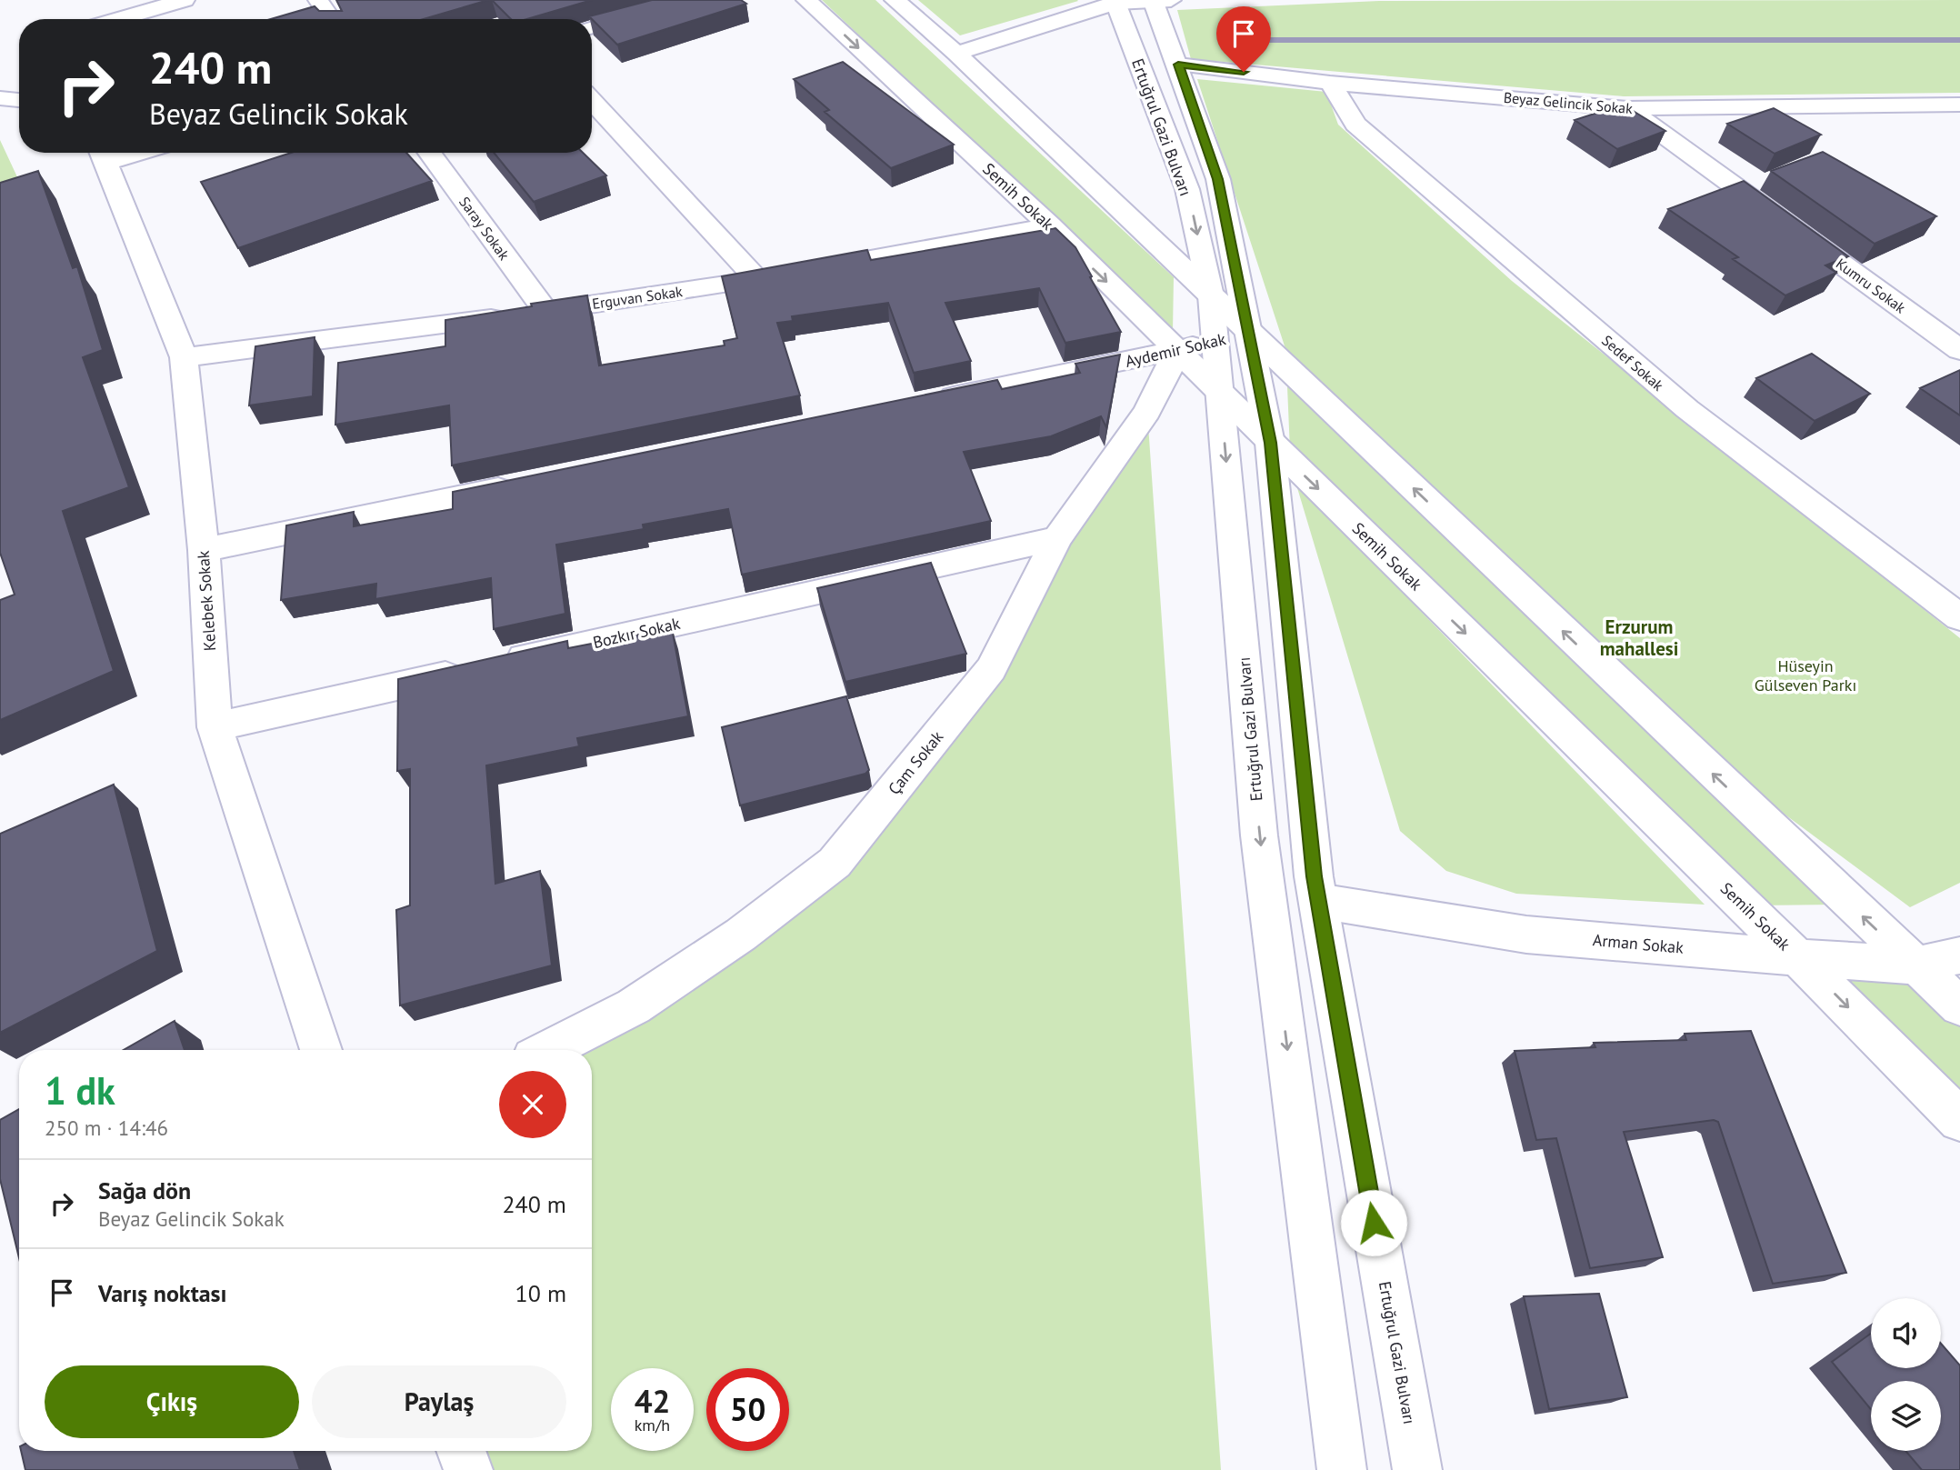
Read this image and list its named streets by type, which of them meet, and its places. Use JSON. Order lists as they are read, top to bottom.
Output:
{
  "streets": {
    "street": [
      "Beyaz Gelincik Sokak",
      "Ertuğrul Gazi Bulvarı",
      "Semih Sokak",
      "Saray Sokak",
      "Kumru Sokak",
      "Erguvan Sokak",
      "Aydemir Sokak",
      "Sedef Sokak",
      "Kelebek Sokak",
      "Bozkır Sokak",
      "Çam Sokak",
      "Arman Sokak"
    ]
  },
  "crossings": [
    ["Beyaz Gelincik Sokak", "Ertuğrul Gazi Bulvarı"],
    ["Beyaz Gelincik Sokak", "Kumru Sokak"],
    ["Beyaz Gelincik Sokak", "Sedef Sokak"],
    ["Ertuğrul Gazi Bulvarı", "Semih Sokak"],
    ["Ertuğrul Gazi Bulvarı", "Aydemir Sokak"],
    ["Ertuğrul Gazi Bulvarı", "Arman Sokak"],
    ["Semih Sokak", "Erguvan Sokak"],
    ["Semih Sokak", "Aydemir Sokak"],
    ["Semih Sokak", "Çam Sokak"],
    ["Semih Sokak", "Arman Sokak"],
    ["Saray Sokak", "Erguvan Sokak"],
    ["Erguvan Sokak", "Kelebek Sokak"],
    ["Aydemir Sokak", "Çam Sokak"],
    ["Kelebek Sokak", "Bozkır Sokak"],
    ["Bozkır Sokak", "Çam Sokak"]
  ],
  "districts": ["Erzurum mahallesi"],
  "parks": ["Hüseyin Gülseven Parkı"],
  "page": {
    "turn": ["240 m", "Beyaz Gelincik Sokak"],
    "heading": ["1 dk", "250 m · 14:46"],
    "list": [
      {
        "name": "Sağa dön",
        "note": "Beyaz Gelincik Sokak",
        "value": "240 m"
      },
      {
        "name": "Varış noktası",
        "value": "10 m"
      }
    ],
    "buttons": ["Çıkış", "Paylaş"],
    "speed": "42 km/h",
    "limit": "50"
  }
}
